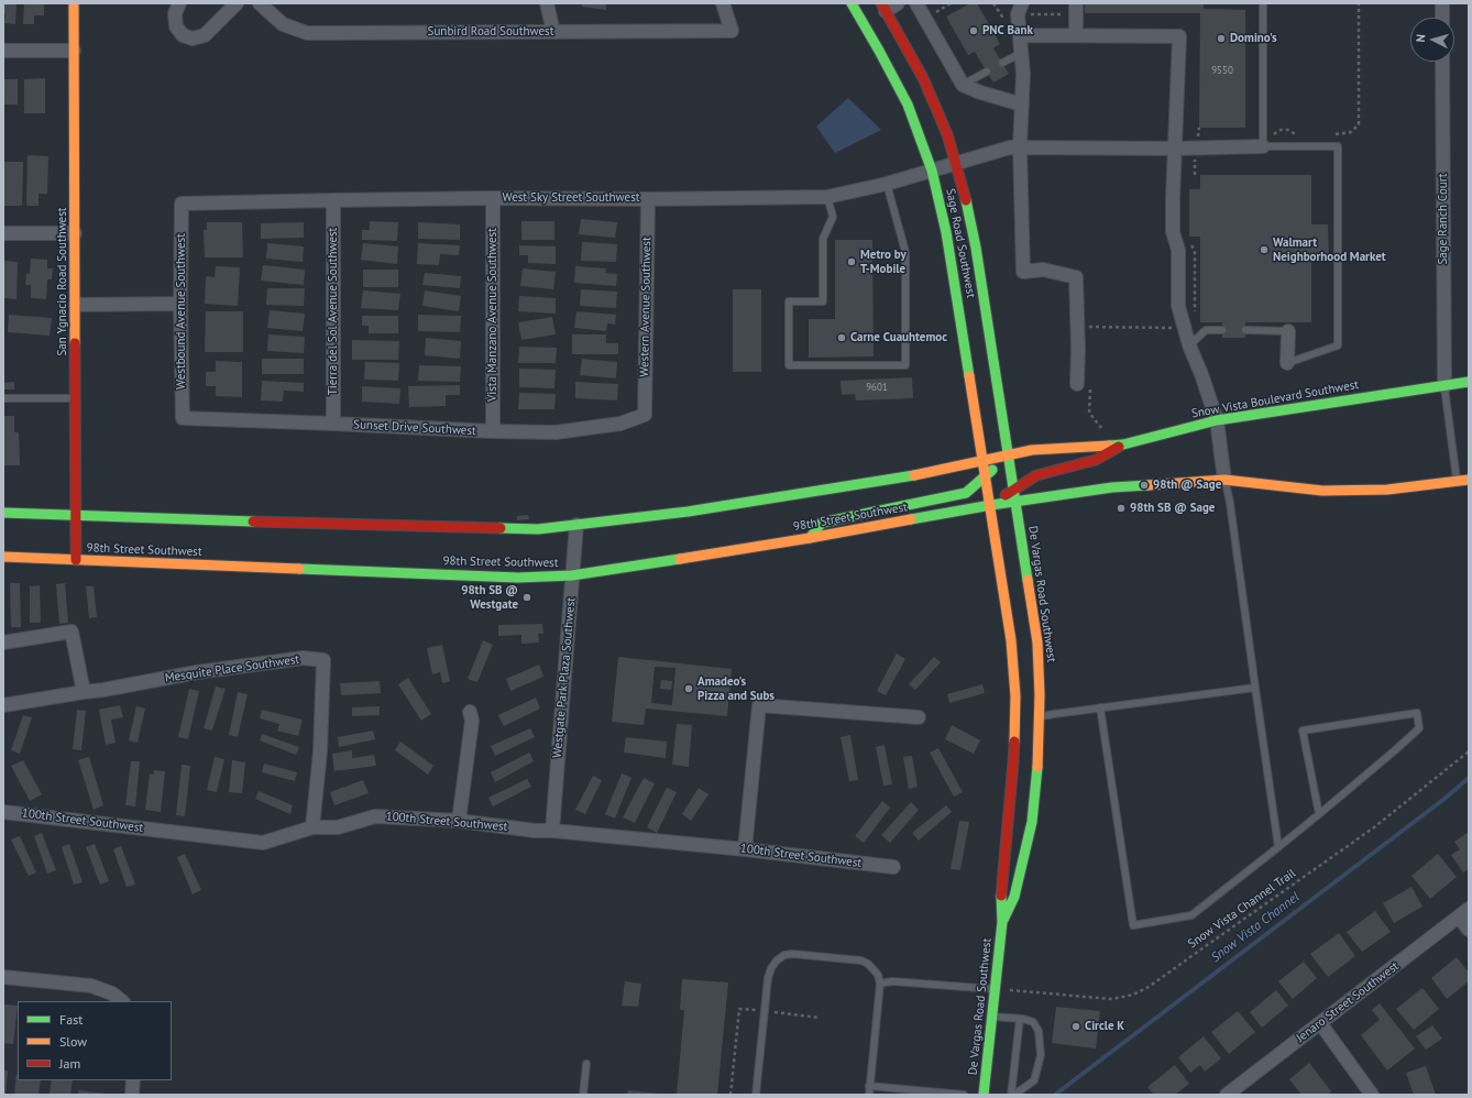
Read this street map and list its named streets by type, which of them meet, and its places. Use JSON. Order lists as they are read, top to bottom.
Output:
{
  "streets": {
    "street": [
      "Sunbird Road Southwest",
      "West Sky Street Southwest",
      "Sage Ranch Court",
      "Sage Road Southwest",
      "San Ygnacio Road Southwest",
      "Western Avenue Southwest",
      "Westbound Avenue Southwest",
      "Tierra del Sol Avenue Southwest",
      "Vista Manzano Avenue Southwest",
      "Snow Vista Boulevard Southwest",
      "Sunset Drive Southwest",
      "98th Street Southwest",
      "De Vargas Road Southwest",
      "Mesquite Place Southwest",
      "Westgate Park Plaza Southwest",
      "100th Street Southwest",
      "Jenaro Street Southwest"
    ],
    "path": ["Snow Vista Channel Trail"]
  },
  "crossings": [
    ["West Sky Street Southwest", "Sage Road Southwest"],
    ["West Sky Street Southwest", "Western Avenue Southwest"],
    ["West Sky Street Southwest", "Westbound Avenue Southwest"],
    ["West Sky Street Southwest", "Tierra del Sol Avenue Southwest"],
    ["West Sky Street Southwest", "Vista Manzano Avenue Southwest"],
    ["Sage Ranch Court", "Snow Vista Boulevard Southwest"],
    ["Sage Road Southwest", "Snow Vista Boulevard Southwest"],
    ["Sage Road Southwest", "98th Street Southwest"],
    ["Sage Road Southwest", "De Vargas Road Southwest"],
    ["San Ygnacio Road Southwest", "98th Street Southwest"],
    ["Western Avenue Southwest", "Sunset Drive Southwest"],
    ["Westbound Avenue Southwest", "Sunset Drive Southwest"],
    ["Tierra del Sol Avenue Southwest", "Sunset Drive Southwest"],
    ["Vista Manzano Avenue Southwest", "Sunset Drive Southwest"],
    ["98th Street Southwest", "De Vargas Road Southwest"],
    ["98th Street Southwest", "Westgate Park Plaza Southwest"],
    ["De Vargas Road Southwest", "Snow Vista Channel Trail"],
    ["Mesquite Place Southwest", "100th Street Southwest"],
    ["Westgate Park Plaza Southwest", "100th Street Southwest"]
  ],
  "water": ["Snow Vista Channel"],
  "places": [
    "PNC Bank",
    "Domino's",
    "Walmart Neighborhood Market",
    "Metro by T-Mobile",
    "Carne Cuauhtemoc",
    "98th @ Sage",
    "98th SB @ Sage",
    "98th SB @ Westgate",
    "Amadeo's Pizza and Subs",
    "Circle K"
  ],
  "house_numbers": ["9550", "9601"],
  "legend": ["Fast", "Slow", "Jam"],
  "north": "left"
}
